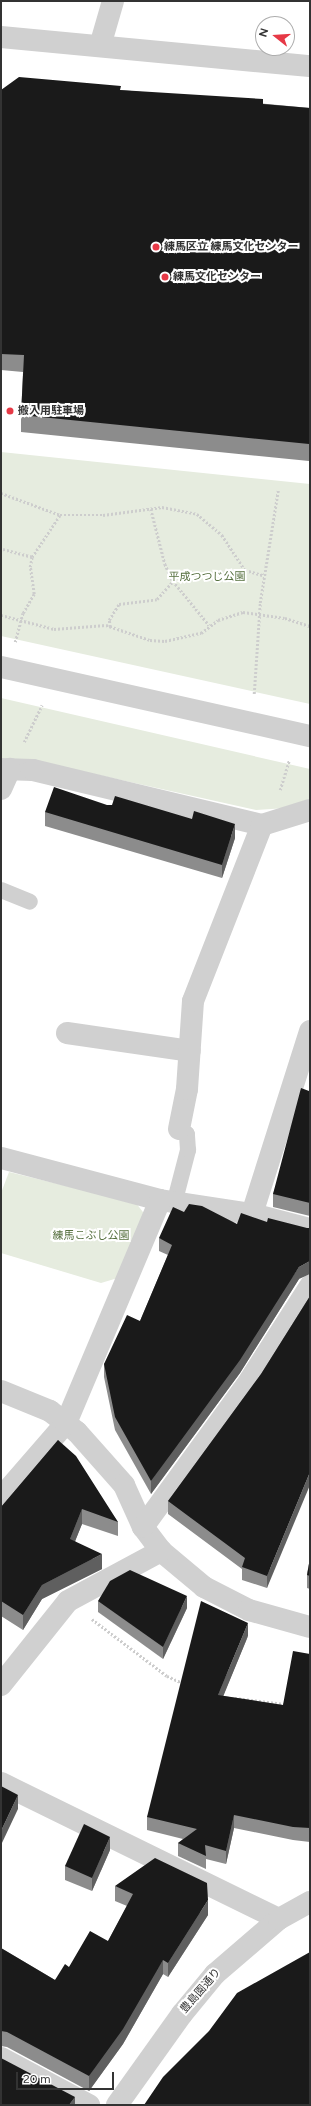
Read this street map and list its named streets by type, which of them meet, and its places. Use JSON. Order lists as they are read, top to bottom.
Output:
{
  "streets": {
    "street": ["豊島園通り"]
  },
  "parks": ["平成つつじ公園", "練馬こぶし公園"],
  "places": ["練馬区立 練馬文化センター", "練馬文化センター", "搬入用駐車場"],
  "scale_bar": "20 m",
  "north": "left"
}
